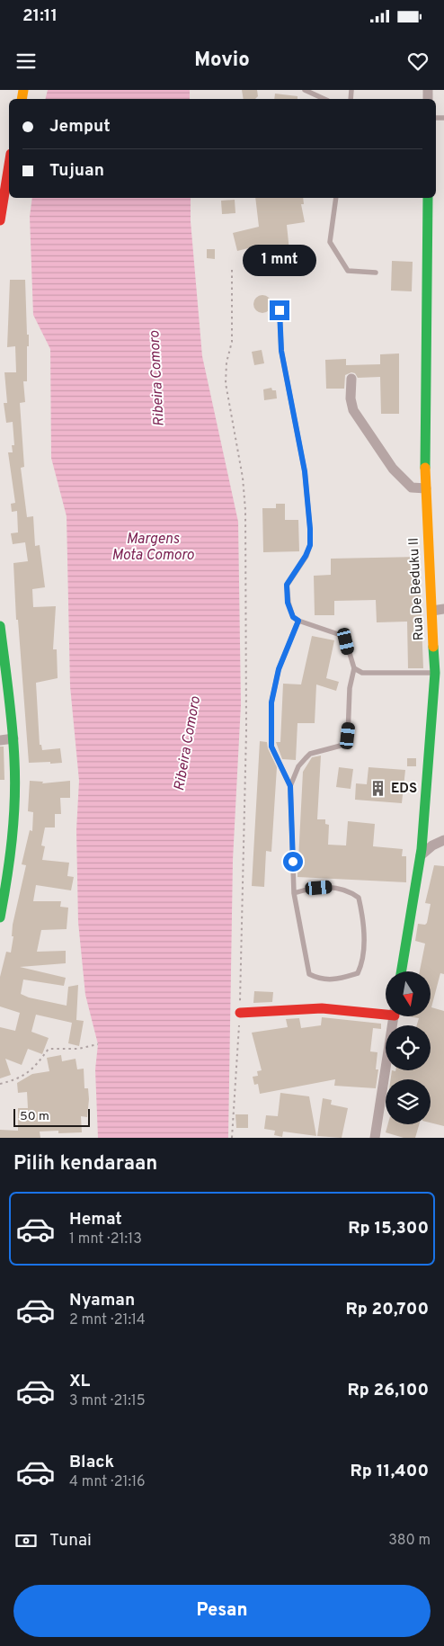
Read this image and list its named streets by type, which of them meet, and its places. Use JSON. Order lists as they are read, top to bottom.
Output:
{
  "streets": {
    "street": ["Rua De Beduku II"]
  },
  "water": ["Ribeira Comoro", "Margens Mota Comoro"],
  "places": {
    "building": ["EDS"]
  },
  "scale_bar": "50 m",
  "north": "bottom",
  "page": {
    "status": "21:11",
    "header": "Movio",
    "banner": ["Jemput", "Tujuan"],
    "bubble": "1 mnt",
    "scale": "50 m",
    "heading": "Pilih kendaraan",
    "list": [
      {
        "name": "Hemat",
        "note": "1 mnt · 21:13",
        "value": "Rp 15,300"
      },
      {
        "name": "Nyaman",
        "note": "2 mnt · 21:14",
        "value": "Rp 20,700"
      },
      {
        "name": "XL",
        "note": "3 mnt · 21:15",
        "value": "Rp 26,100"
      },
      {
        "name": "Black",
        "note": "4 mnt · 21:16",
        "value": "Rp 11,400"
      }
    ],
    "pay": ["Tunai", "380 m"],
    "buttons": "Pesan"
  }
}
